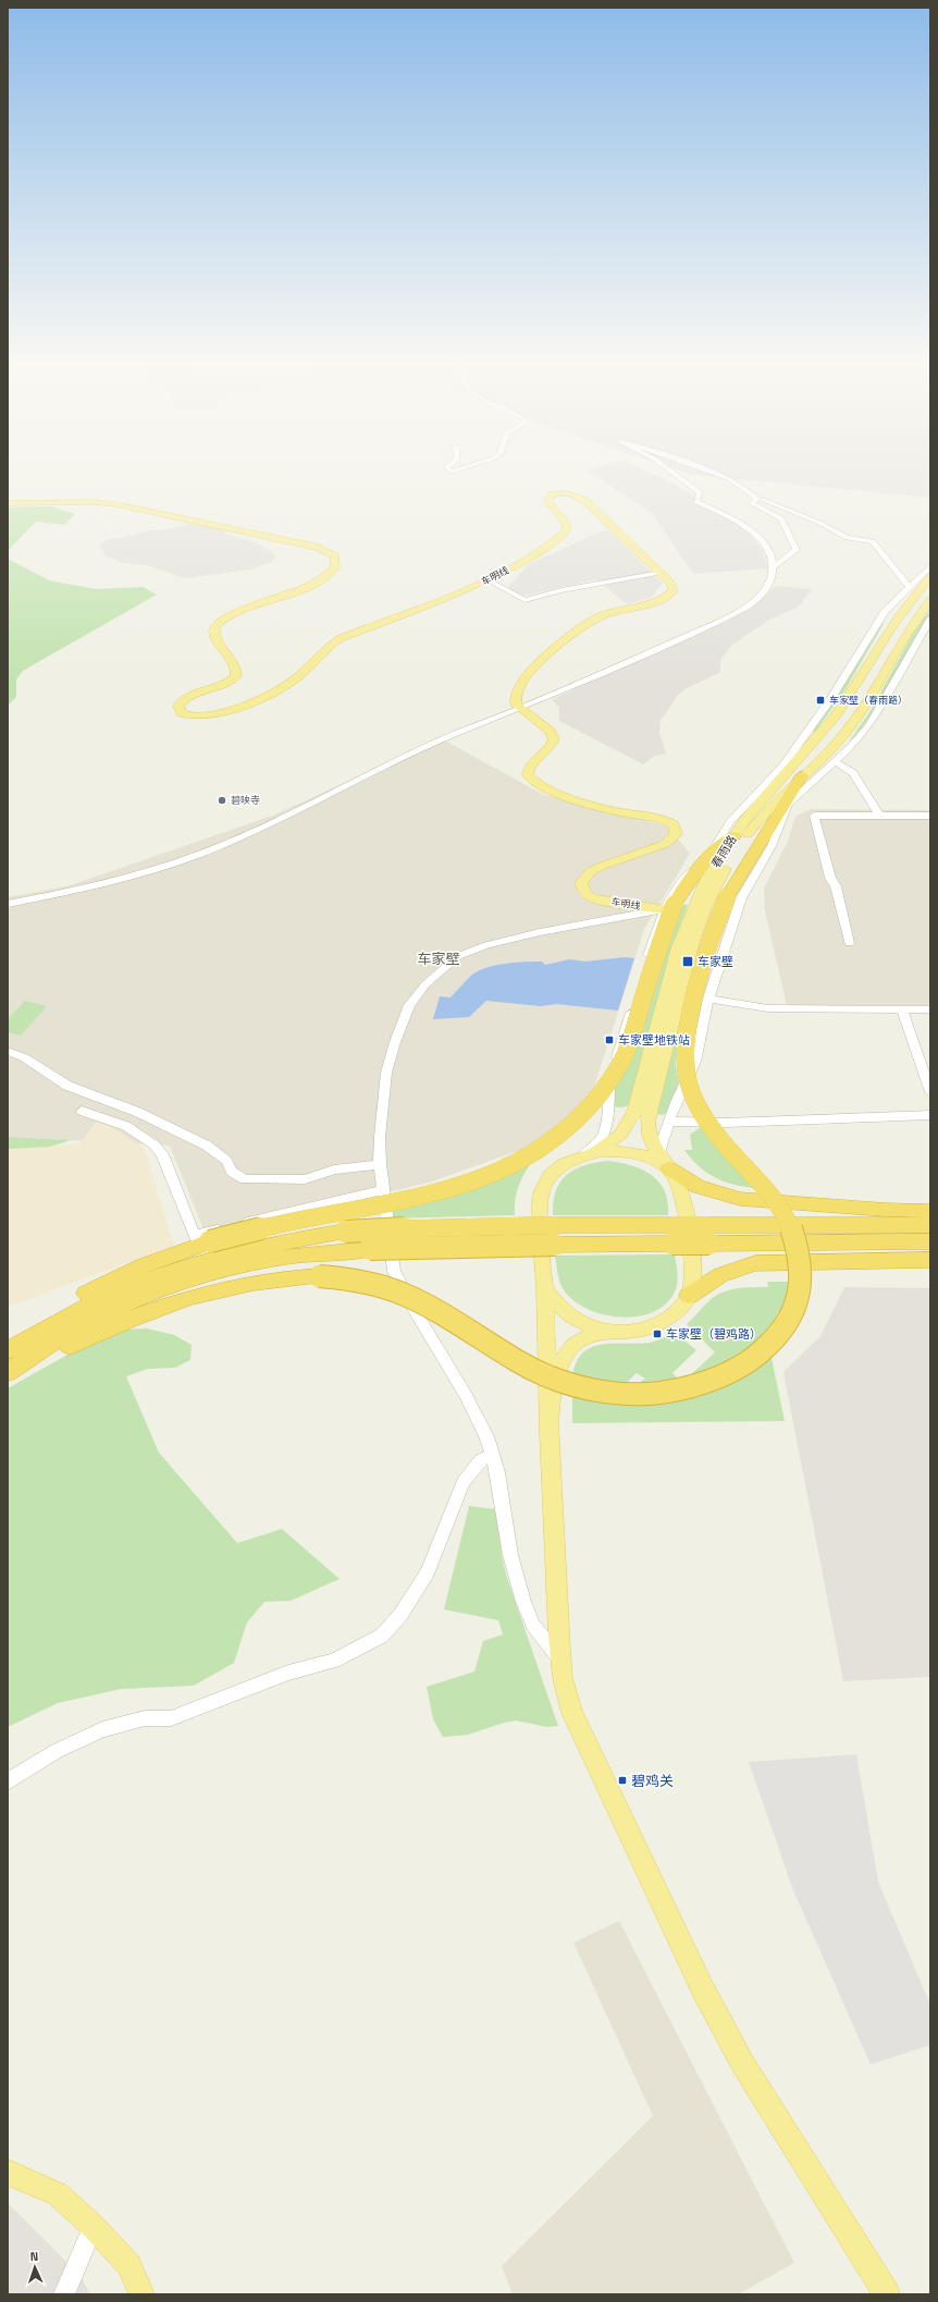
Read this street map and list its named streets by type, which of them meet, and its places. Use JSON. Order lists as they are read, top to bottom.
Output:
{
  "streets": {
    "main road": ["车明线", "春雨路"]
  },
  "districts": ["车家壁"],
  "places": {
    "transit": [
      "车家壁（春雨路）",
      "车家壁",
      "车家壁地铁站",
      "车家壁（碧鸡路）",
      "碧鸡关"
    ],
    "other": ["碧映寺"]
  },
  "north": "top"
}
